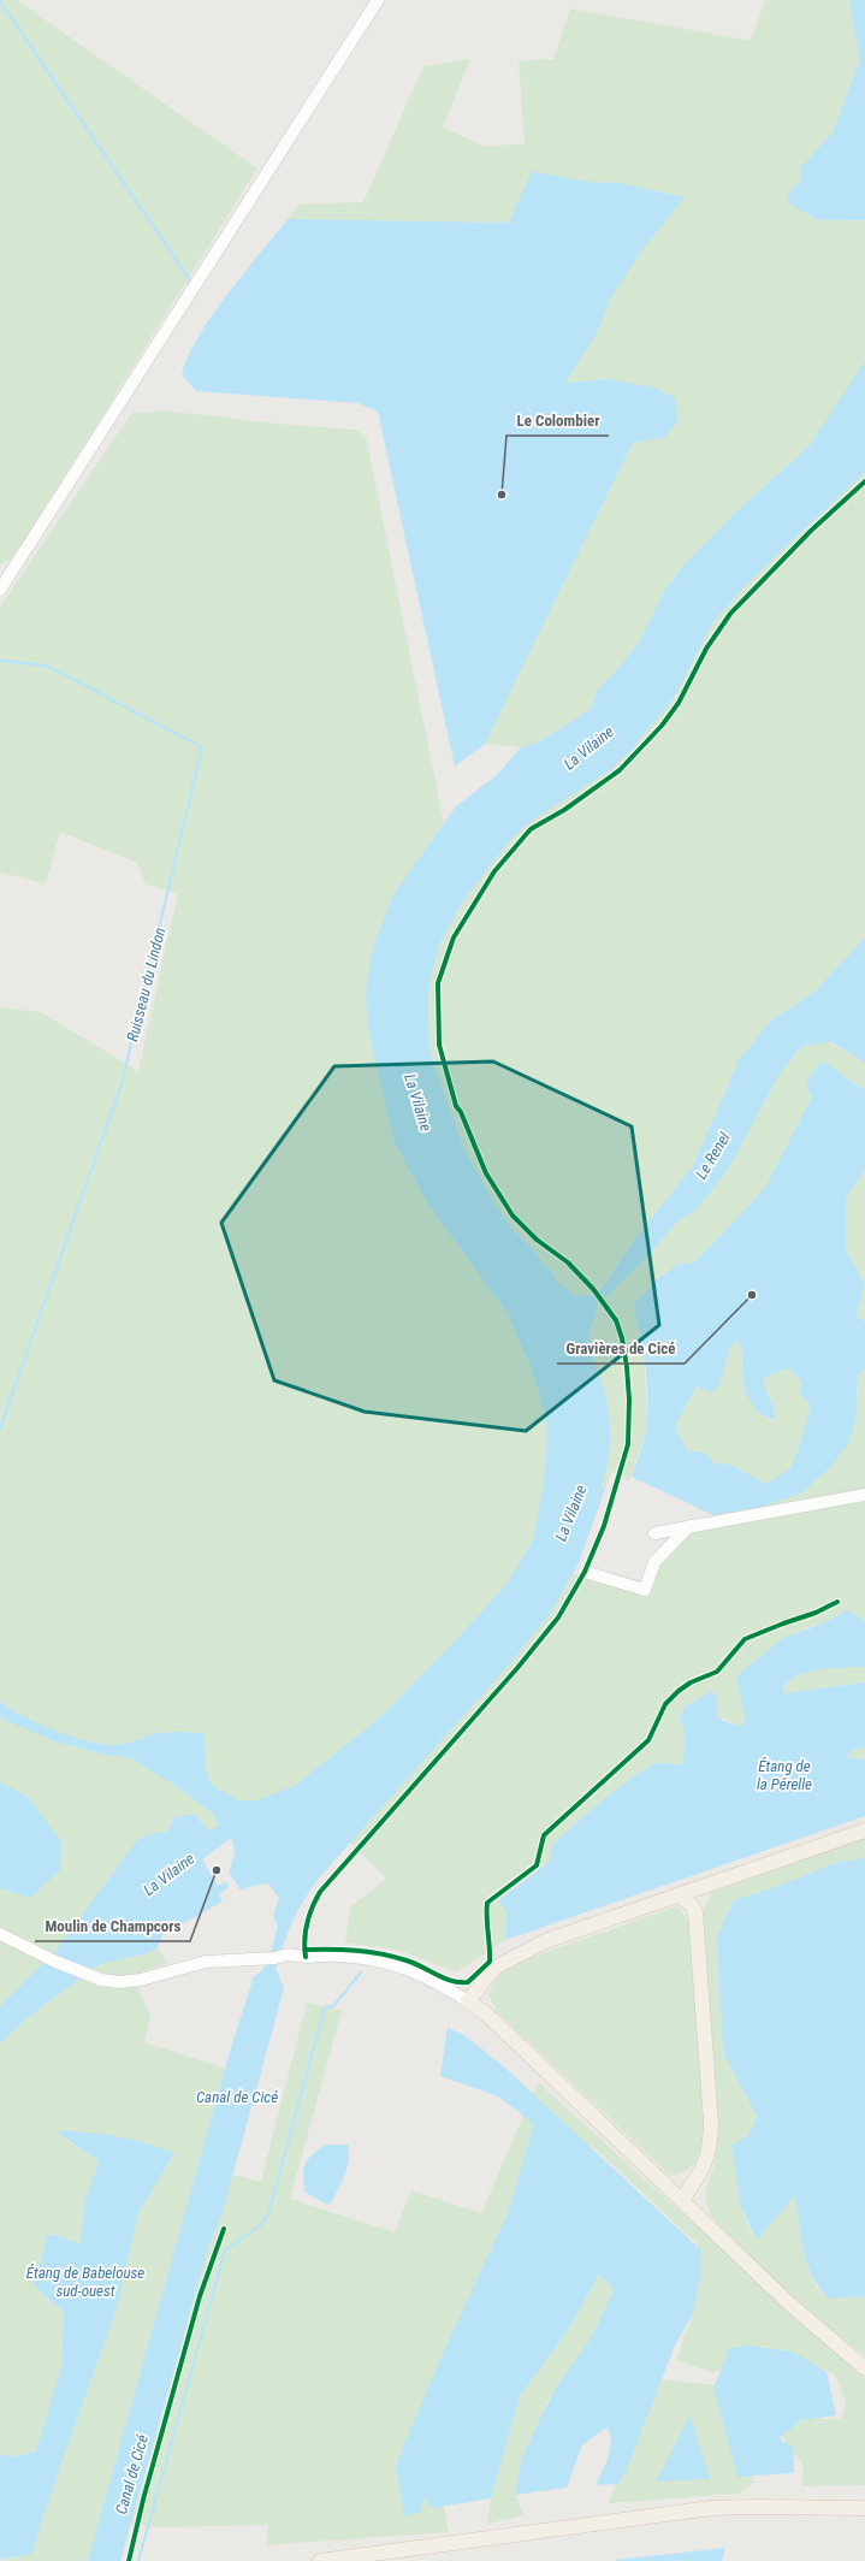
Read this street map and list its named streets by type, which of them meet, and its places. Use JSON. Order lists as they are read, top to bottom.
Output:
{
  "water": [
    "La Vilaine",
    "Ruisseau du Lindon",
    "Le Renel",
    "Étang de la Pérelle",
    "Canal de Cicé",
    "Étang de Babelouse sud-ouest"
  ],
  "places": ["Le Colombier", "Gravières de Cicé", "Moulin de Champcors"]
}
